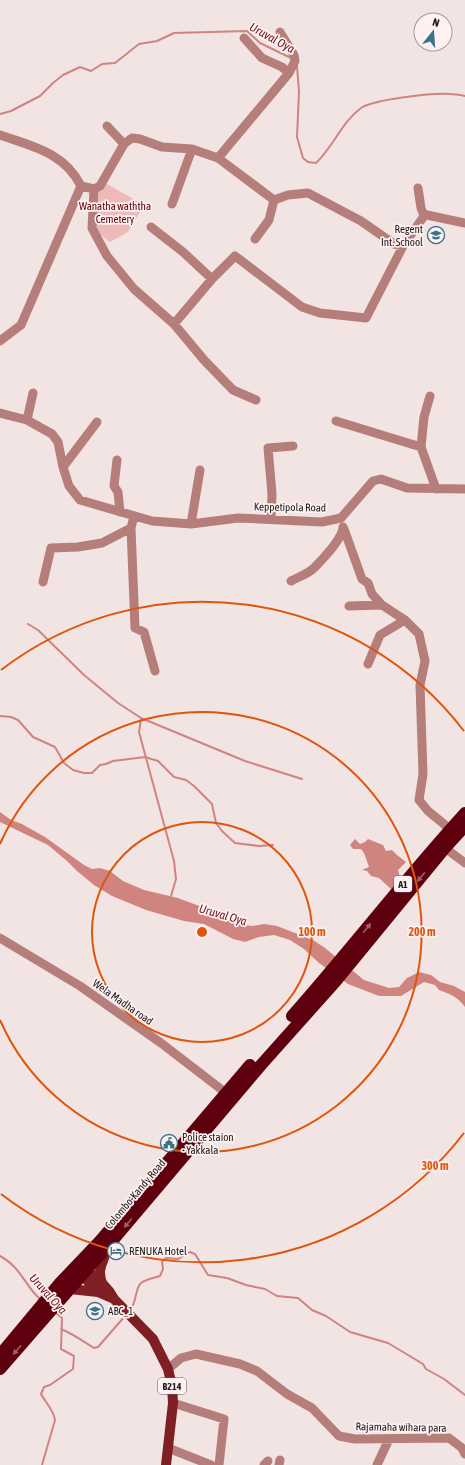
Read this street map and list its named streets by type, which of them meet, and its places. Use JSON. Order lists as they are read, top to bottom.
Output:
{
  "streets": {
    "highway": ["A1", "Colombo-Kandy Road"],
    "main road": ["B214"],
    "street": ["Keppetipola Road", "Wela Madha road", "Rajamaha wihara para"]
  },
  "crossings": [
    ["A1", "Colombo-Kandy Road"],
    ["Wela Madha road", "Colombo-Kandy Road"],
    ["Colombo-Kandy Road", "B214"],
    ["B214", "Rajamaha wihara para"]
  ],
  "water": ["Uruval Oya"],
  "parks": ["Wanatha waththa Cemetery"],
  "places": {
    "school or university": ["Regent Int. School", "ABC_1"],
    "public building": ["Police staion - Yakkala"],
    "hotel": ["RENUKA Hotel"]
  },
  "north": "top",
  "rings": ["100 m", "200 m", "300 m"]
}
